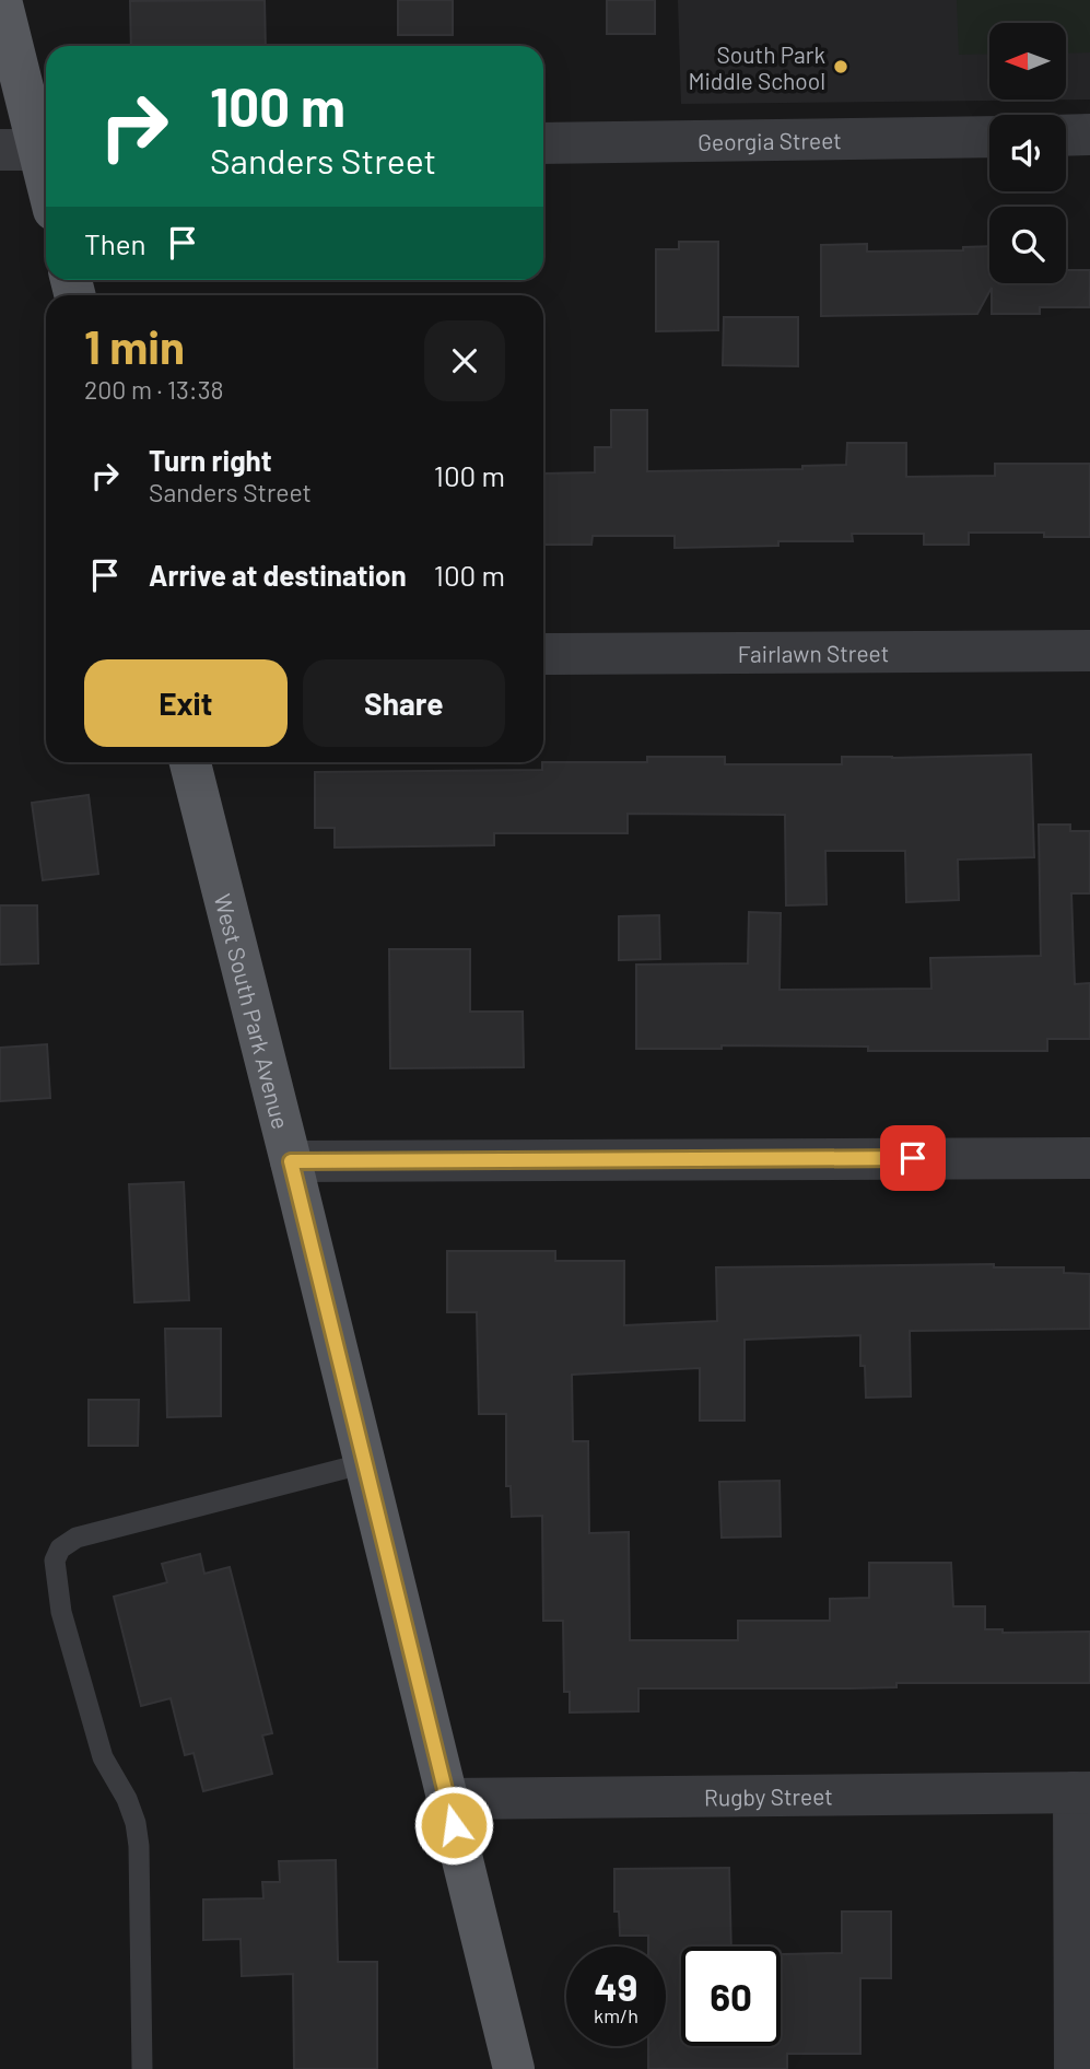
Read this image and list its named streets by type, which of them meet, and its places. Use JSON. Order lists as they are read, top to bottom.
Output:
{
  "streets": {
    "main road": ["West South Park Avenue"],
    "street": ["Georgia Street", "Fairlawn Street", "Rugby Street"]
  },
  "crossings": [
    ["West South Park Avenue", "Rugby Street"]
  ],
  "places": ["South Park Middle School"],
  "north": "left",
  "page": {
    "turn": ["100 m", "Sanders Street"],
    "then": "Then",
    "heading": ["1 min", "200 m · 13:38"],
    "list": [
      {
        "name": "Turn right",
        "note": "Sanders Street",
        "value": "100 m"
      },
      {
        "name": "Arrive at destination",
        "value": "100 m"
      }
    ],
    "buttons": ["Exit", "Share"],
    "speed": "49 km/h",
    "limit": "60"
  }
}
